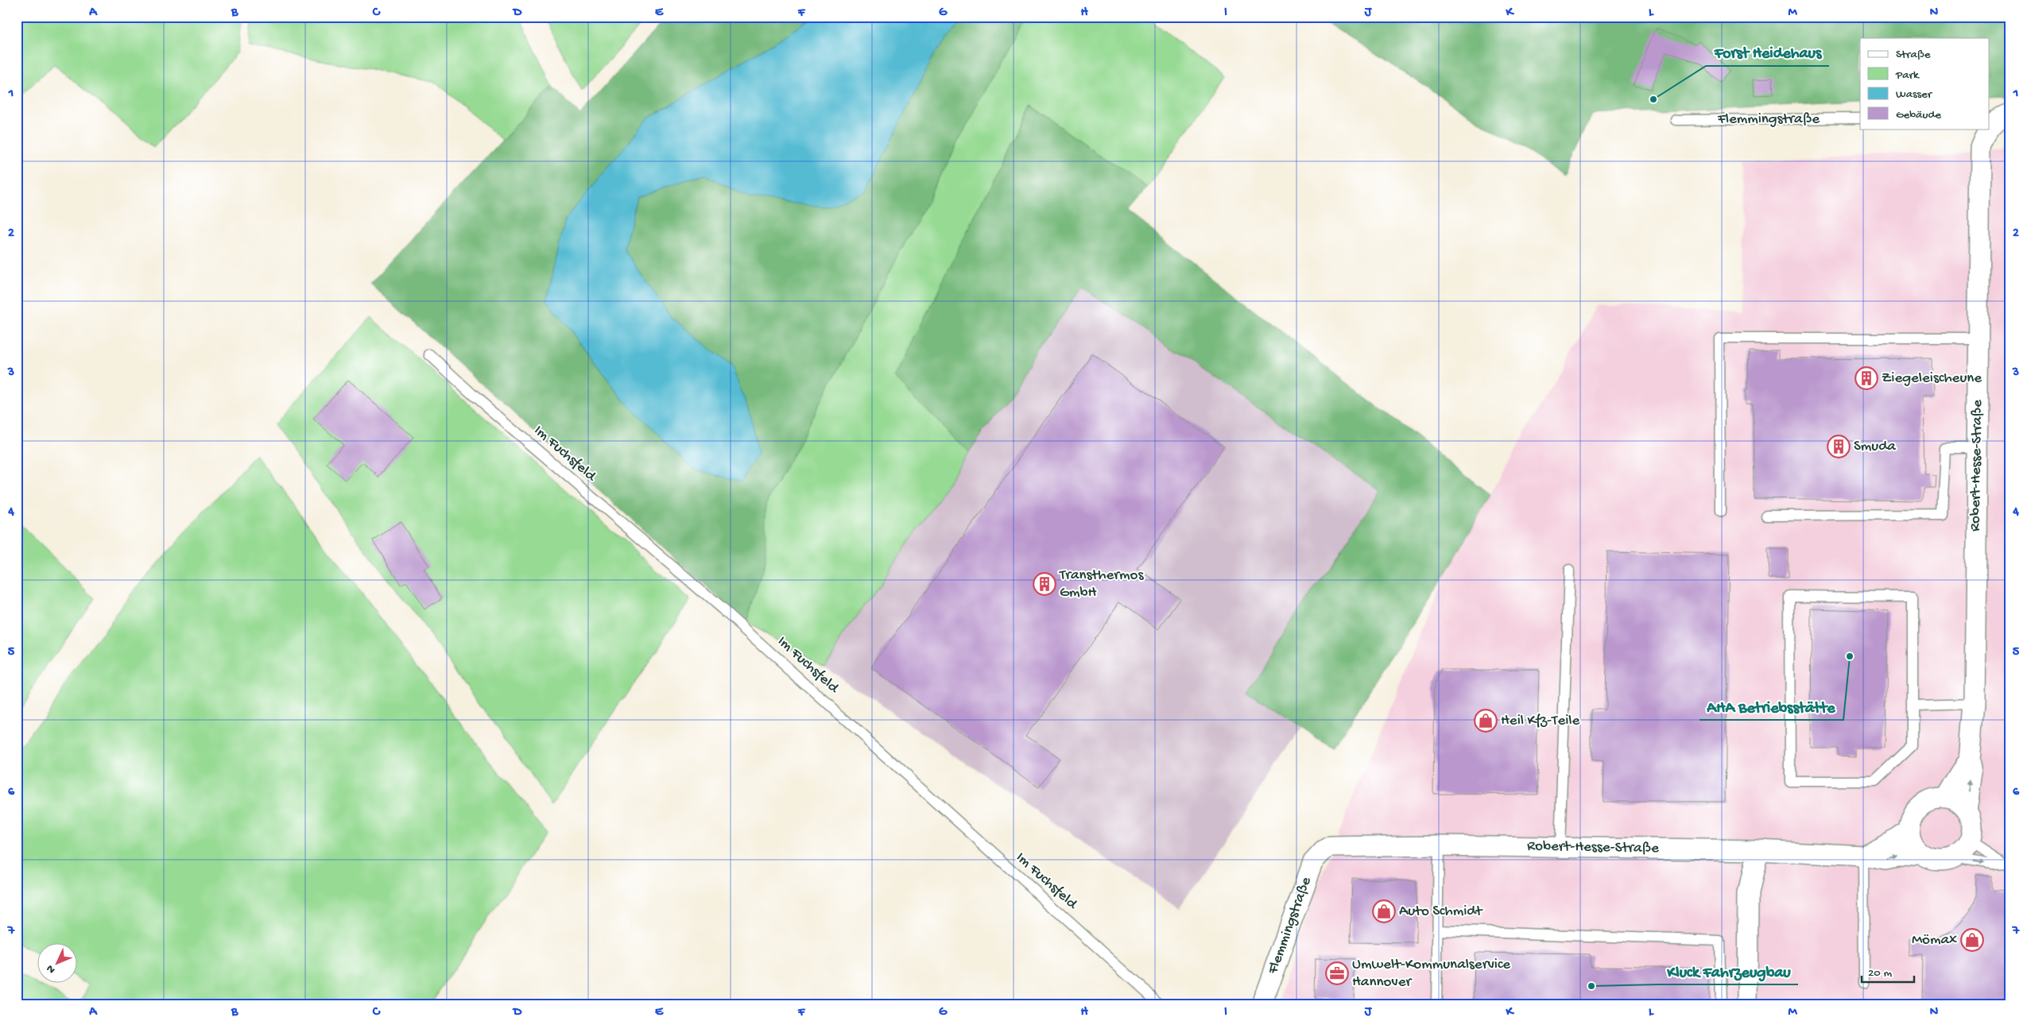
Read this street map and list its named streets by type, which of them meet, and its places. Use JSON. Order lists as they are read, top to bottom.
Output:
{
  "streets": {
    "street": ["Flemmingstraße", "Robert-Hesse-Straße"],
    "lane": ["Im Fuchsfeld"]
  },
  "crossings": [
    ["Flemmingstraße", "Robert-Hesse-Straße"]
  ],
  "places": {
    "other": ["Forst Heidehaus", "AHA Betriebsstätte", "Kluck Fahrzeugbau"],
    "building": ["Ziegeleischeune", "Smuda", "Transthermos GmbH"],
    "shop": ["Heil Kfz-Teile", "Auto Schmidt", "Mömax"],
    "office": ["Umwelt-Kommunalservice Hannover"]
  },
  "legend": [
    "Straße",
    "Park",
    "Wasser",
    "Gebäude"
  ],
  "scale_bar": "20 m",
  "north": "bottom left",
  "grid": {
    "columns": [
      "A",
      "B",
      "C",
      "D",
      "E",
      "F",
      "G",
      "H",
      "I",
      "J",
      "K",
      "L",
      "M",
      "N"
    ],
    "rows": [
      "1",
      "2",
      "3",
      "4",
      "5",
      "6",
      "7"
    ]
  }
}
